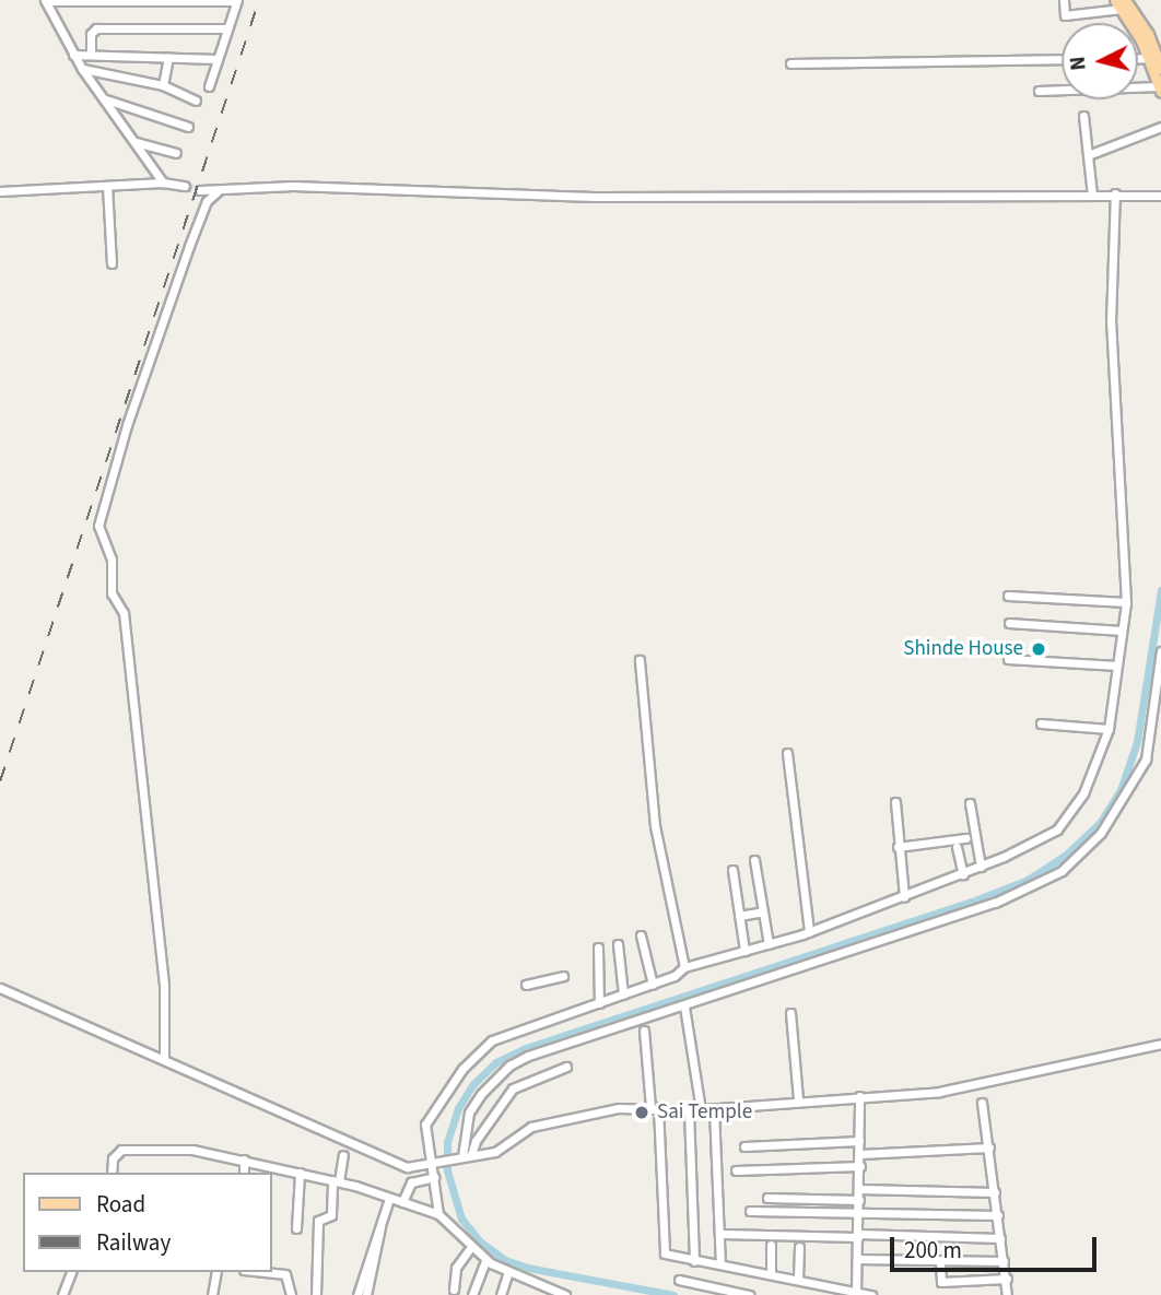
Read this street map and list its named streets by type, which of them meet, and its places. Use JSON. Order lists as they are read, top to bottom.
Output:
{
  "places": ["Shinde House", "Sai Temple"],
  "legend": ["Road", "Railway"],
  "scale_bar": "200 m",
  "north": "left"
}
